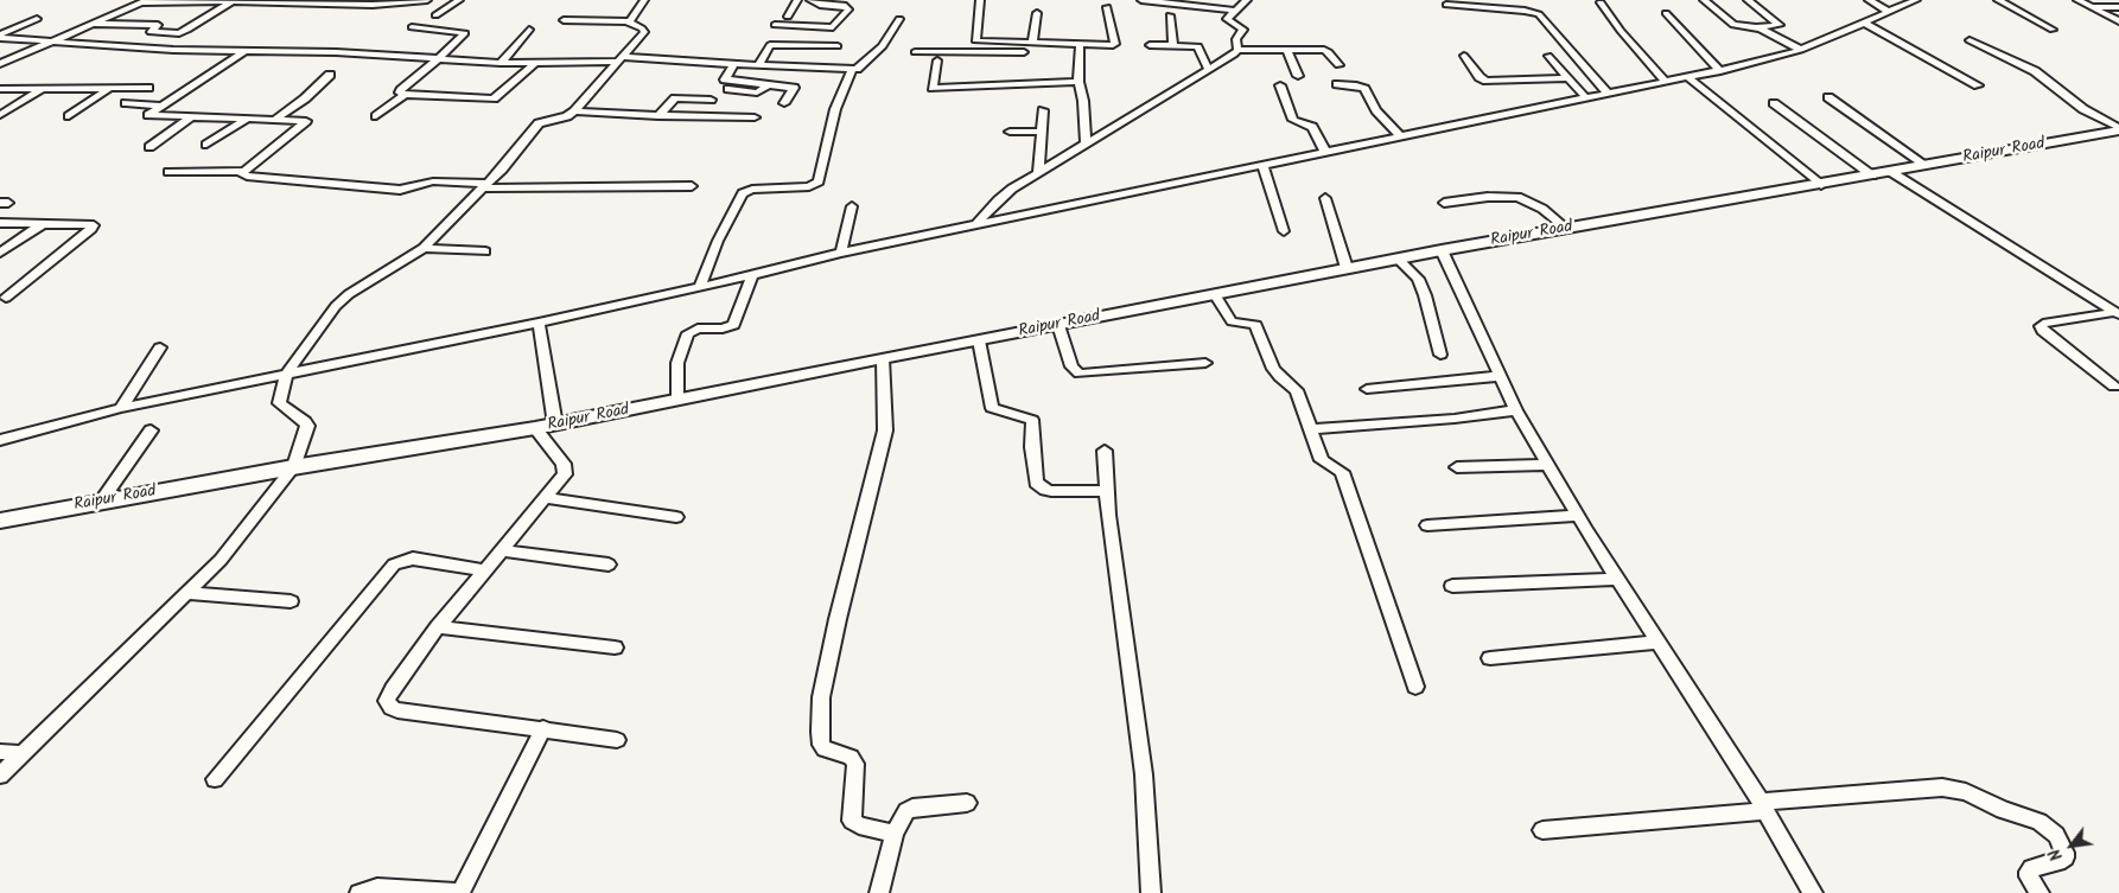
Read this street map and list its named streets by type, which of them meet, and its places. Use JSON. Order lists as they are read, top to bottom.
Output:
{
  "streets": {
    "main road": ["Raipur Road"]
  },
  "north": "bottom left"
}
